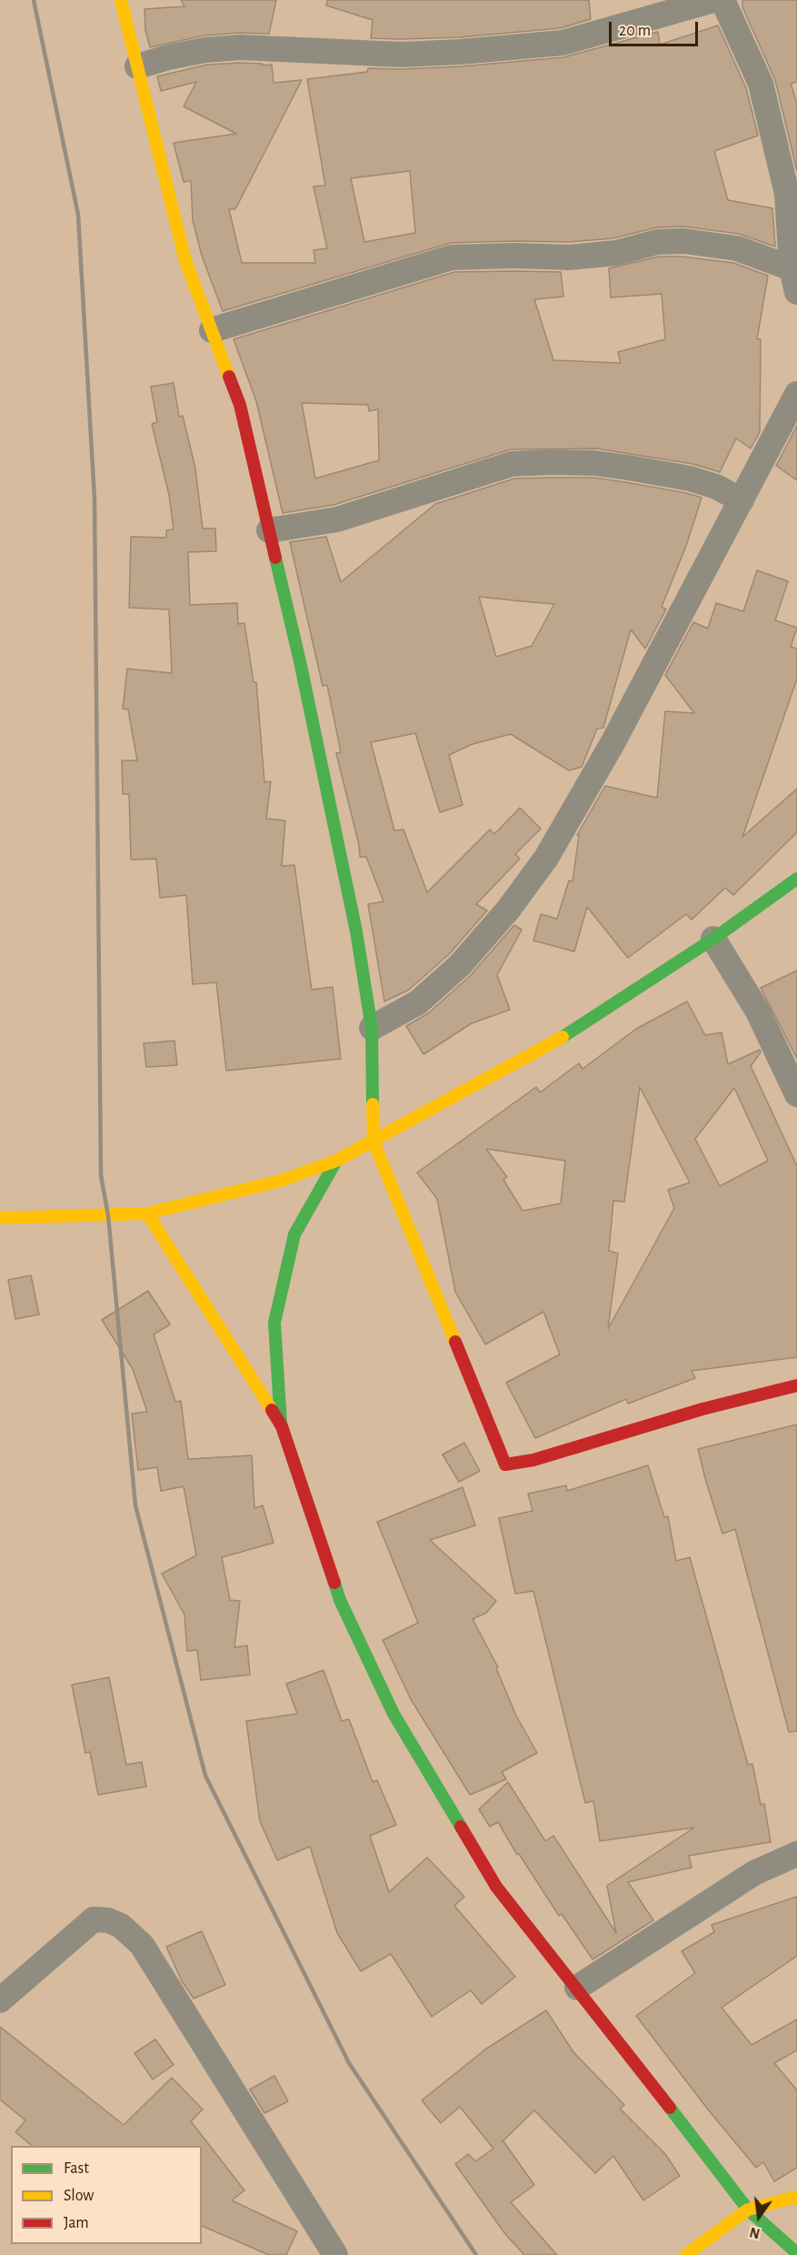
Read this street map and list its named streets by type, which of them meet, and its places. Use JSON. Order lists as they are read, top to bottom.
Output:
{
  "legend": ["Fast", "Slow", "Jam"],
  "scale_bar": "20 m",
  "north": "bottom"
}
